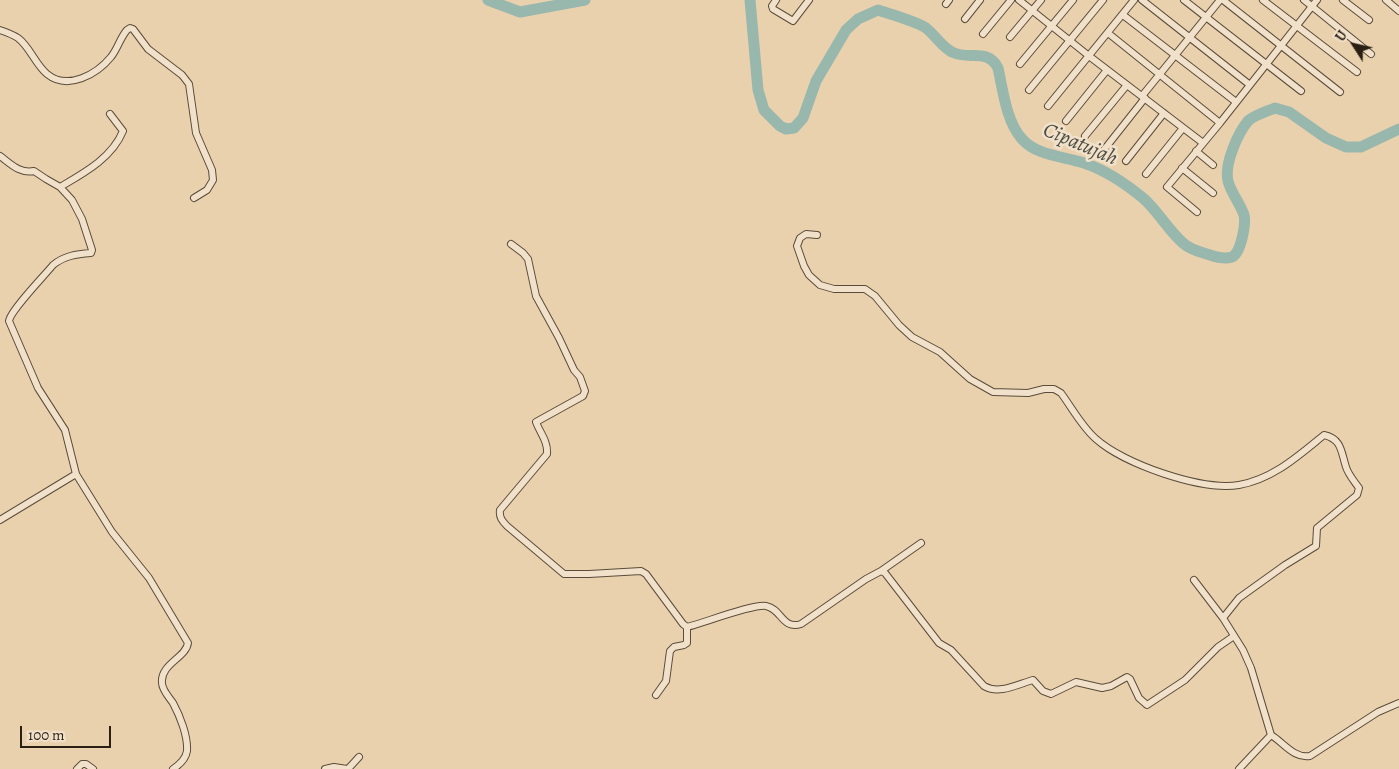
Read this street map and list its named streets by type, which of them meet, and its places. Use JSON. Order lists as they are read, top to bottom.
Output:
{
  "water": ["Cipatujah"],
  "scale_bar": "100 m",
  "north": "top left"
}
